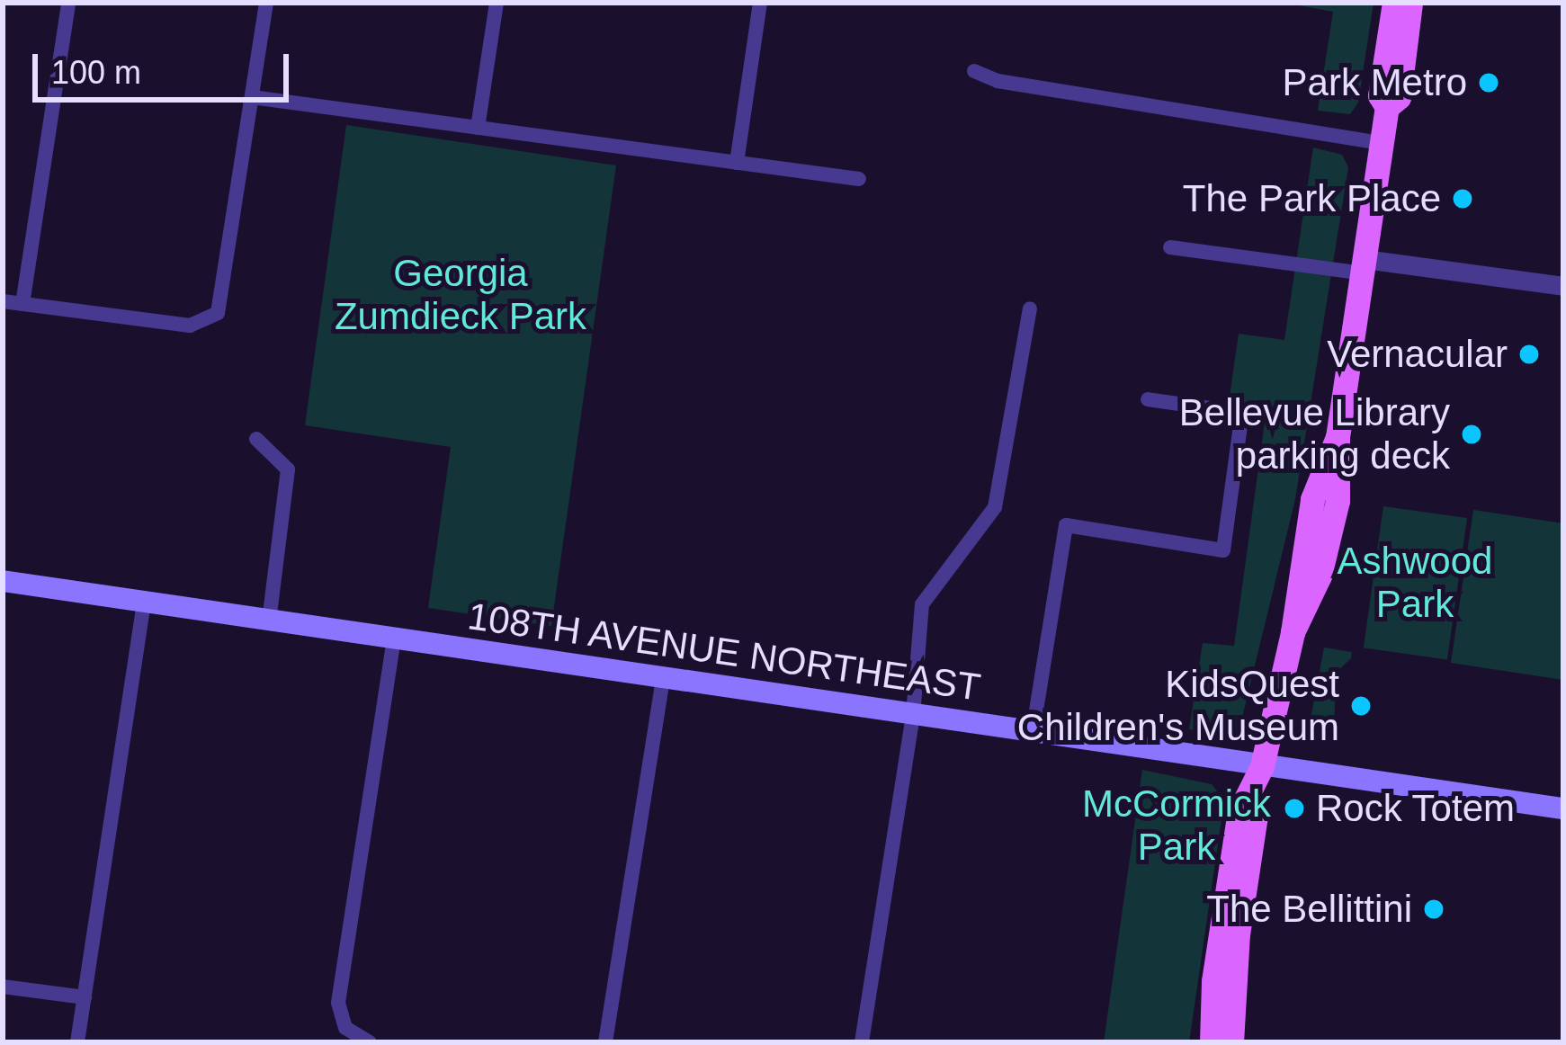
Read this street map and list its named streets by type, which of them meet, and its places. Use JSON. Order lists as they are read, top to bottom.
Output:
{
  "streets": {
    "main road": ["108TH AVENUE NORTHEAST"]
  },
  "parks": ["Georgia Zumdieck Park", "Ashwood Park", "McCormick Park"],
  "places": [
    "Park Metro",
    "The Park Place",
    "Vernacular",
    "Bellevue Library parking deck",
    "KidsQuest Children's Museum",
    "Rock Totem",
    "The Bellittini"
  ],
  "scale_bar": "100 m"
}
